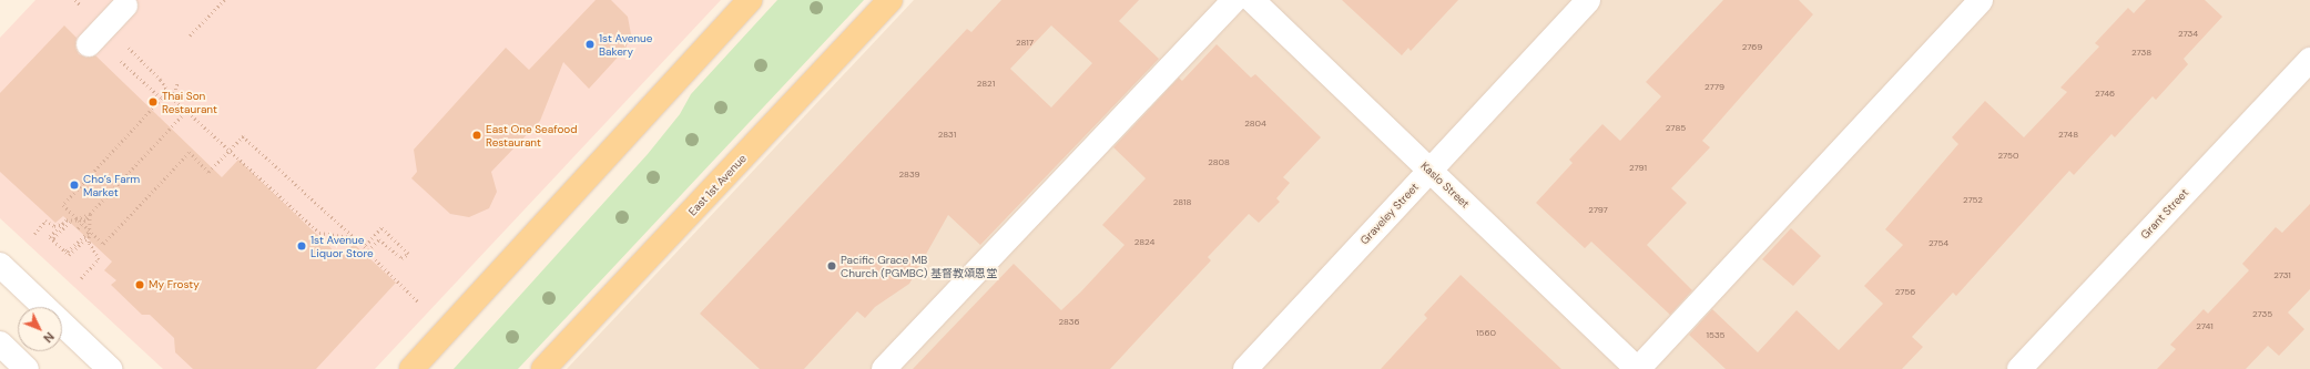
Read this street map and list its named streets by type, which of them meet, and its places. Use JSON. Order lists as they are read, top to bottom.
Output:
{
  "streets": {
    "main road": ["East 1st Avenue"],
    "street": ["Kaslo Street", "Graveley Street", "Grant Street"]
  },
  "crossings": [
    ["Kaslo Street", "Graveley Street"]
  ],
  "places": [
    "1st Avenue Bakery",
    "Thai Son Restaurant",
    "East One Seafood Restaurant",
    "Cho’s Farm Market",
    "1st Avenue Liquor Store",
    "Pacific Grace MB Church (PGMBC) 基督教頌恩堂",
    "My Frosty"
  ],
  "house_numbers": [
    "2734",
    "2817",
    "2769",
    "2738",
    "2821",
    "2779",
    "2746",
    "2804",
    "2785",
    "2831",
    "2748",
    "2750",
    "2808",
    "2791",
    "2839",
    "2752",
    "2818",
    "2797",
    "2824",
    "2754",
    "2731",
    "2756",
    "2735",
    "2836",
    "2741",
    "1560",
    "1535"
  ],
  "north": "bottom right"
}
